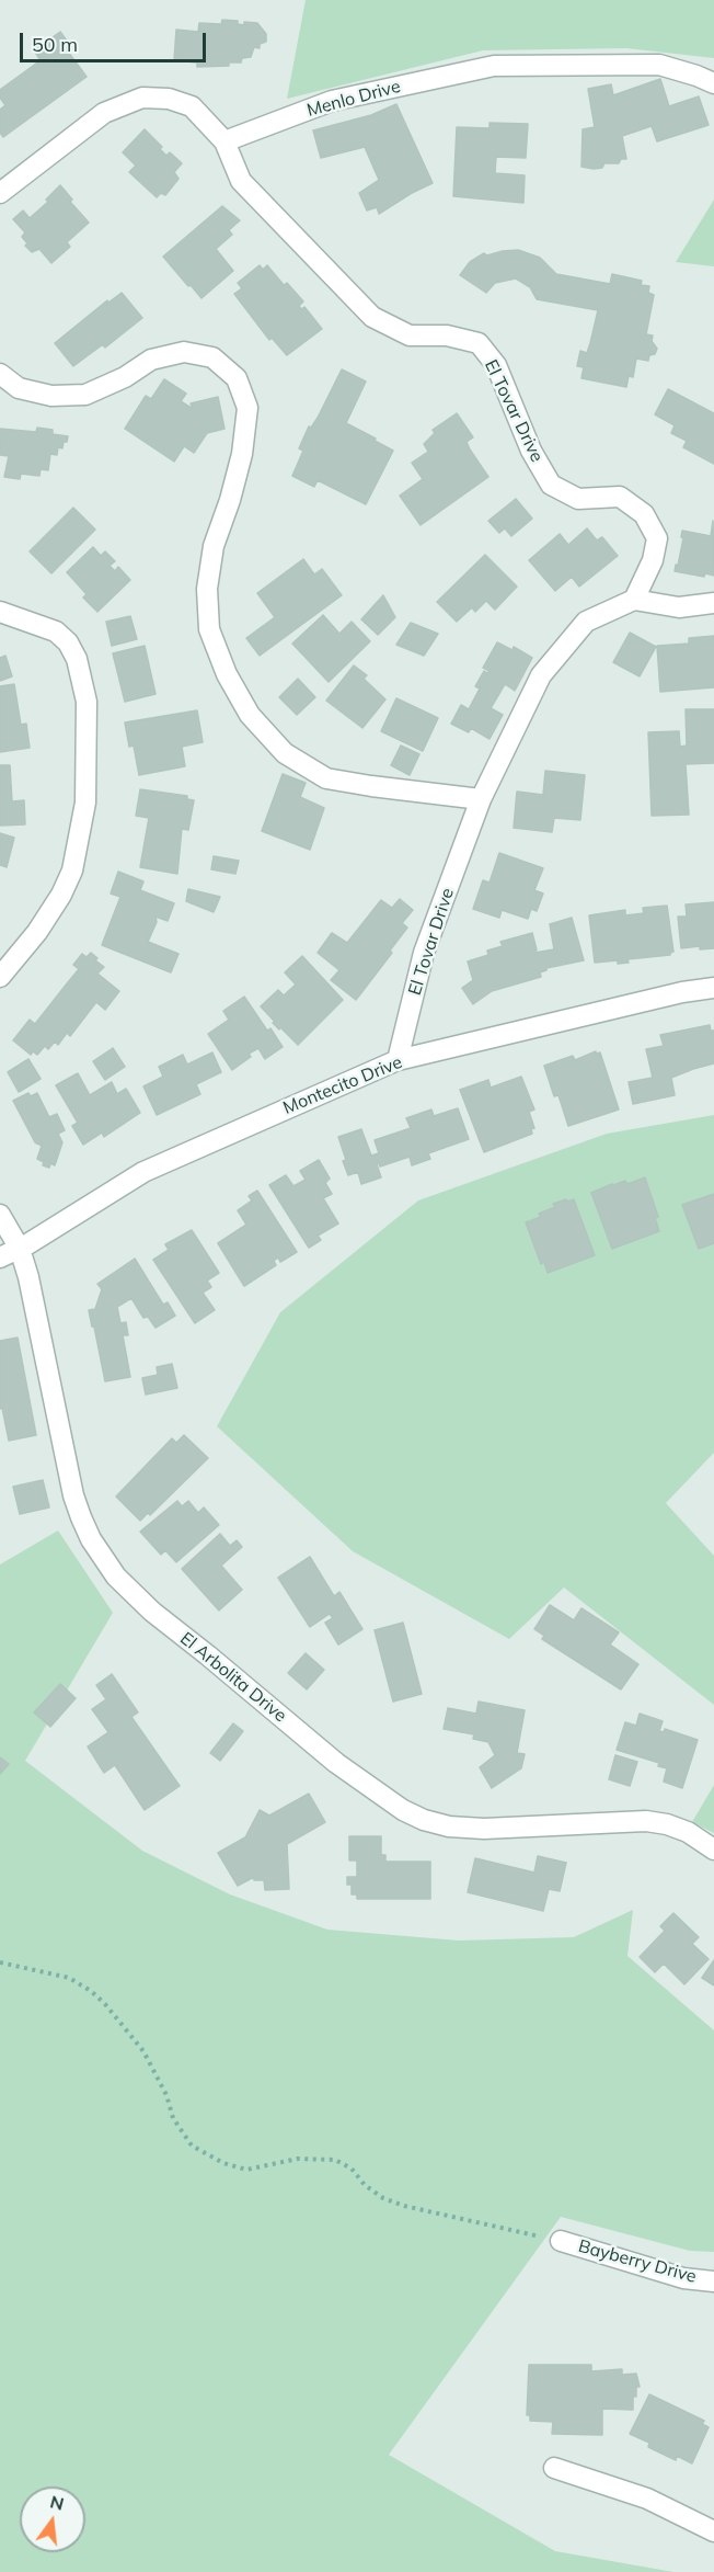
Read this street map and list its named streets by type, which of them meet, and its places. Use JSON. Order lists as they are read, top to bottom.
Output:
{
  "streets": {
    "street": [
      "Menlo Drive",
      "El Tovar Drive",
      "Montecito Drive",
      "El Arbolita Drive",
      "Bayberry Drive"
    ]
  },
  "crossings": [
    ["Menlo Drive", "El Tovar Drive"],
    ["El Tovar Drive", "Montecito Drive"],
    ["Montecito Drive", "El Arbolita Drive"]
  ],
  "scale_bar": "50 m",
  "north": "top"
}
